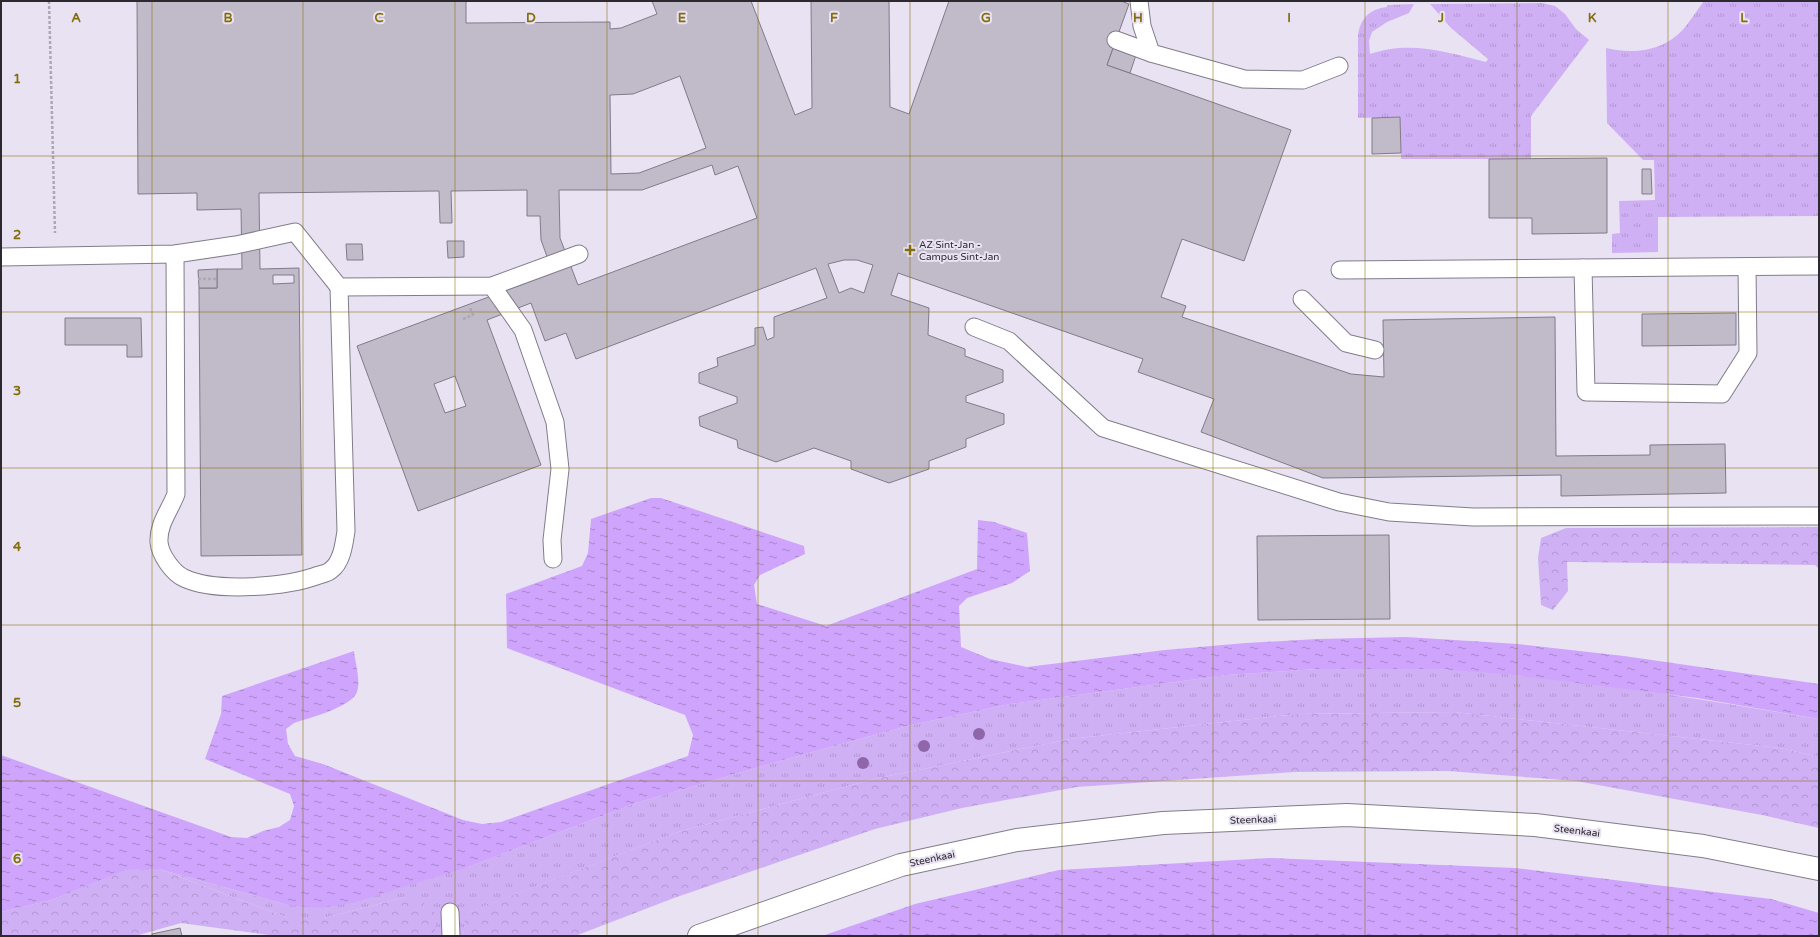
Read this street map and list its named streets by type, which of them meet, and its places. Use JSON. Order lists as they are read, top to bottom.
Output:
{
  "streets": {
    "street": ["Steenkaai"]
  },
  "places": {
    "health": ["AZ Sint-Jan - Campus Sint-Jan"]
  },
  "grid": {
    "columns": [
      "A",
      "B",
      "C",
      "D",
      "E",
      "F",
      "G",
      "H",
      "I",
      "J",
      "K",
      "L"
    ],
    "rows": [
      "1",
      "2",
      "3",
      "4",
      "5",
      "6"
    ]
  }
}
